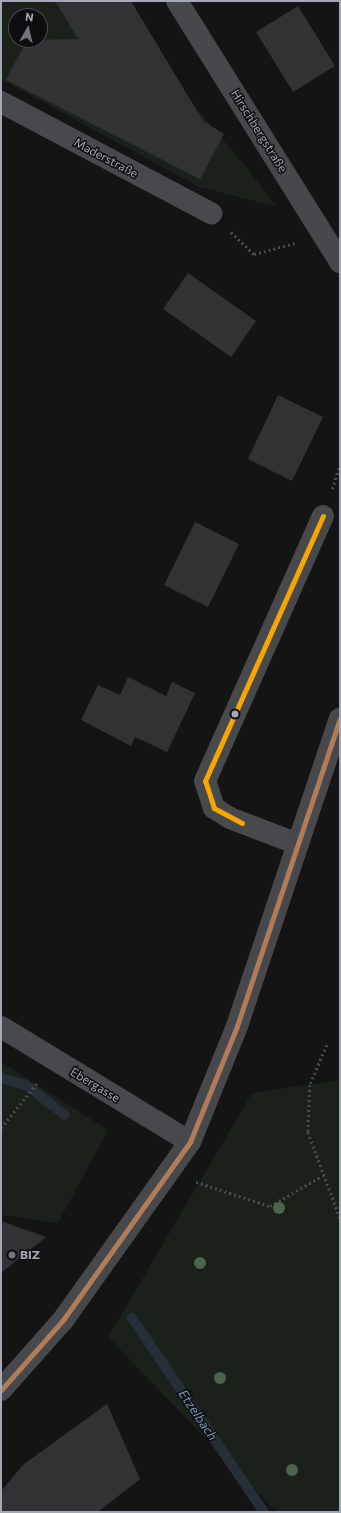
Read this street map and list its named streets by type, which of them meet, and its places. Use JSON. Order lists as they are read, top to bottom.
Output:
{
  "streets": {
    "main road": ["Hirschbergstraße"],
    "street": ["Maderstraße", "Ebergasse"]
  },
  "water": ["Etzelbach"],
  "places": ["BIZ"],
  "north": "top"
}
